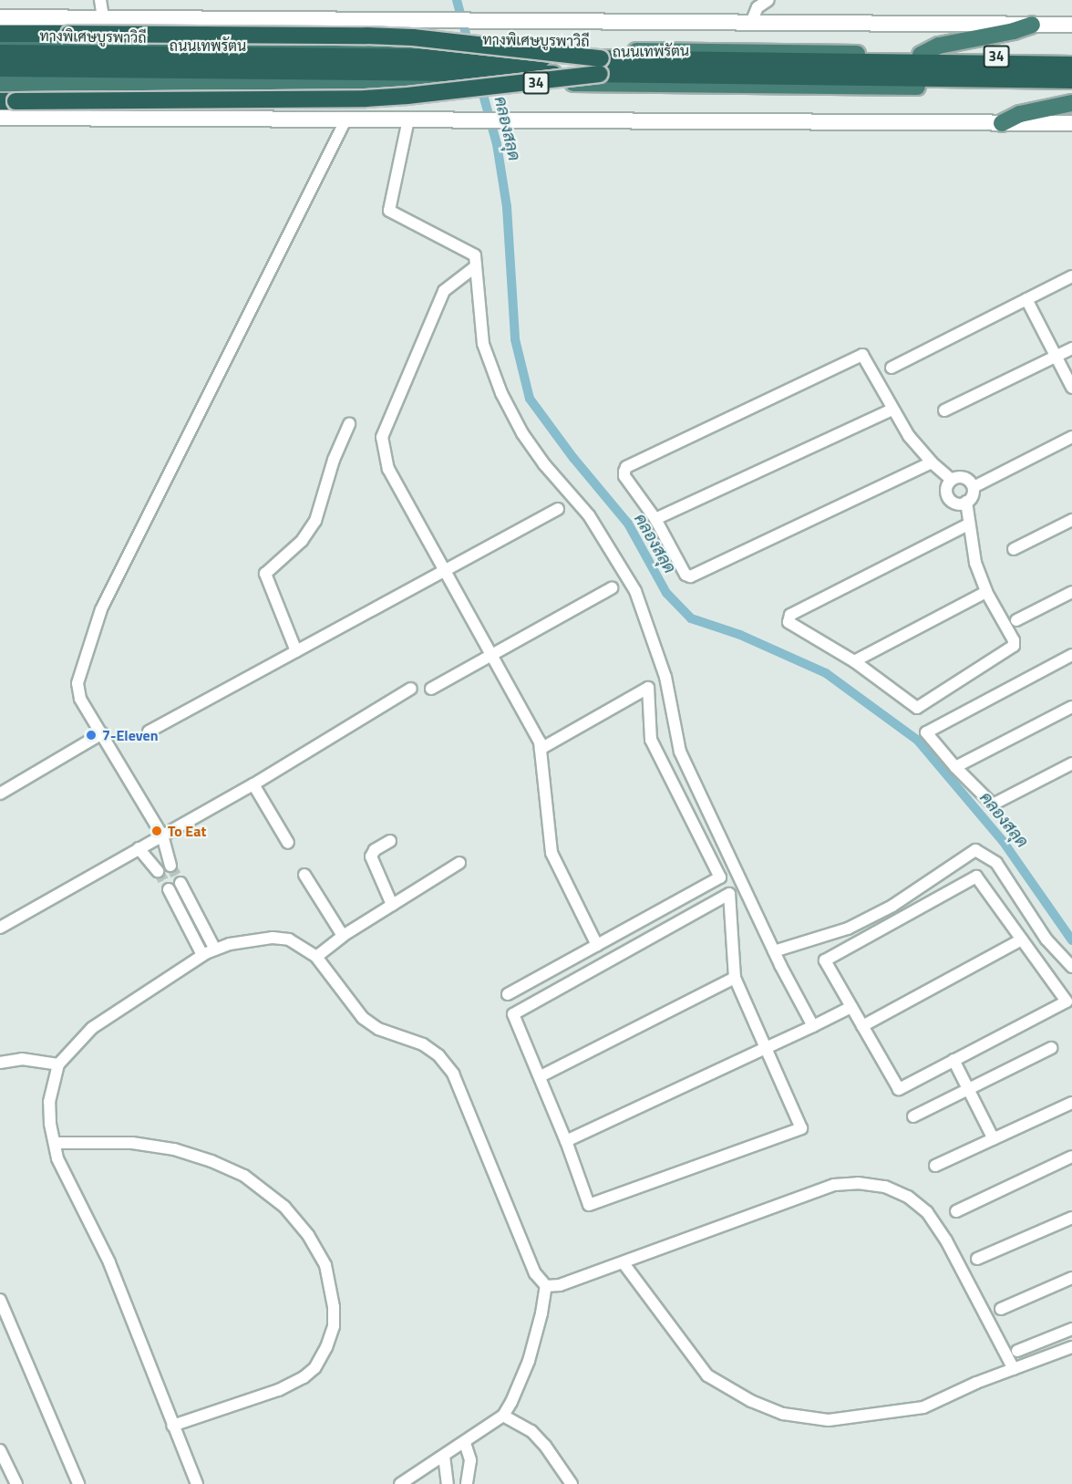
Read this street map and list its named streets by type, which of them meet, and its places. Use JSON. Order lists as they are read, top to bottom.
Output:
{
  "streets": {
    "highway": ["ทางพิเศษบูรพาวิถี", "ถนนเทพรัตน", "34"]
  },
  "water": ["คลองสลุด"],
  "places": ["7-Eleven", "To Eat"]
}
